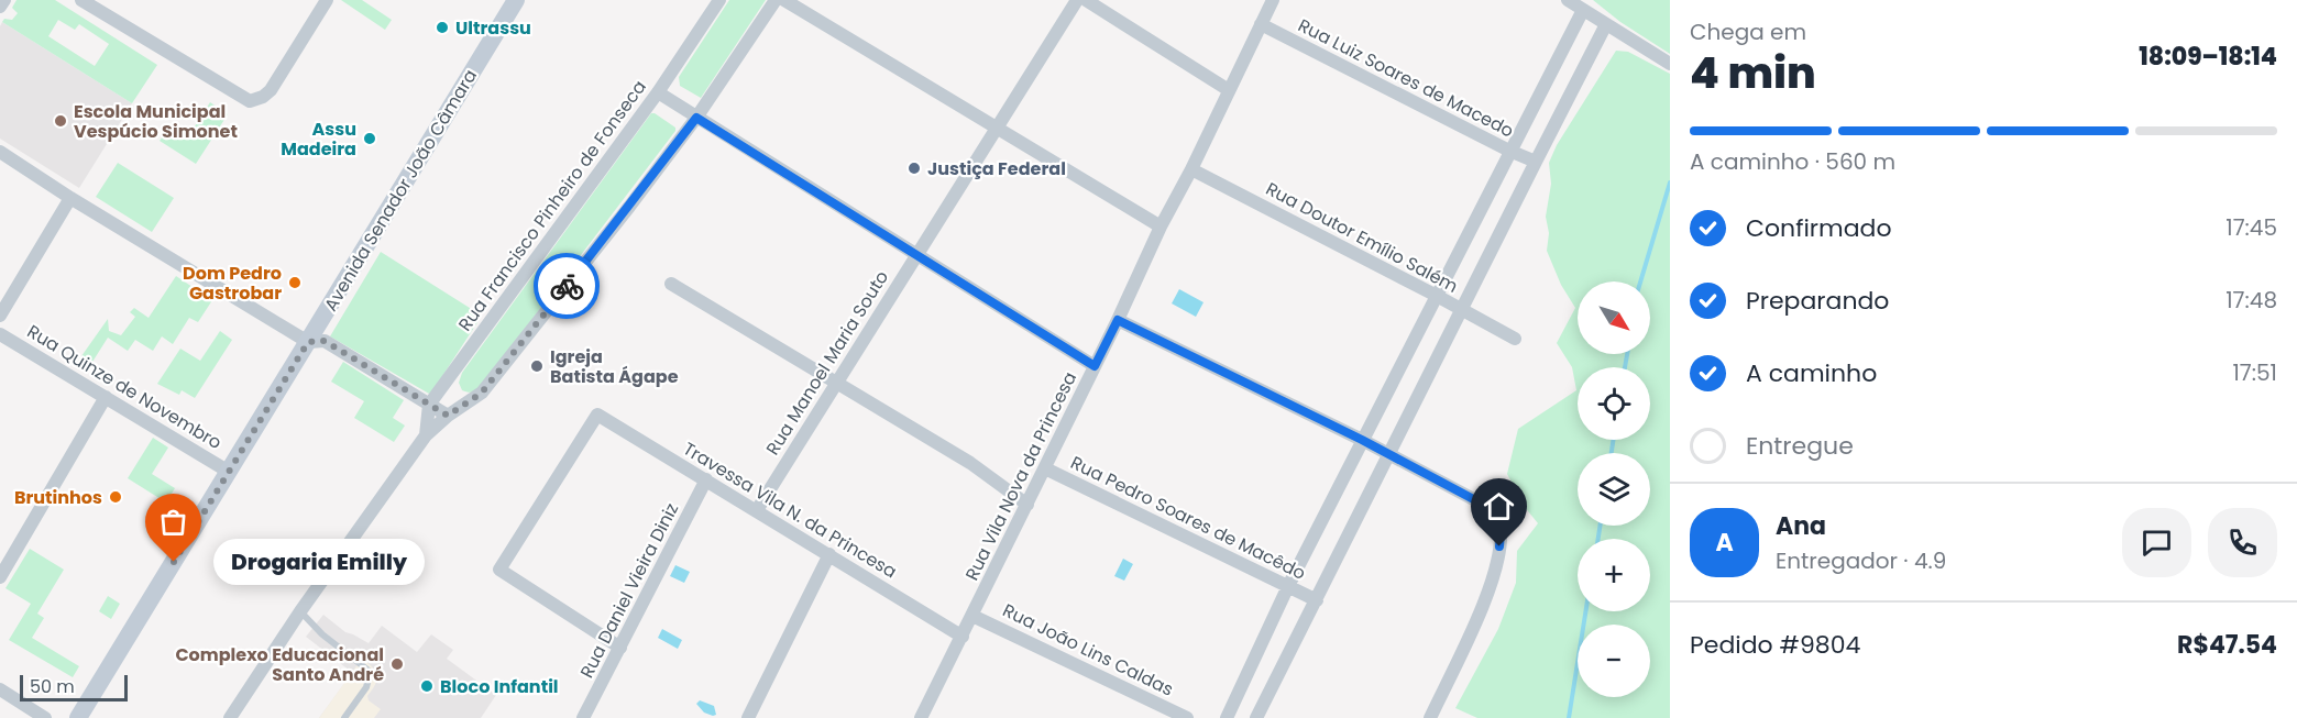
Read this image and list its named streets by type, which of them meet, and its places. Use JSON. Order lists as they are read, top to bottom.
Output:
{
  "streets": {
    "main road": ["Avenida Senador João Câmara"],
    "street": [
      "Rua Luiz Soares de Macedo",
      "Rua Francisco Pinheiro de Fonseca",
      "Rua Doutor Emílio Salém",
      "Rua Manoel Maria Souto",
      "Rua Quinze de Novembro",
      "Rua Vila Nova da Princesa",
      "Travessa Vila N. da Princesa",
      "Rua Pedro Soares de Macêdo",
      "Rua Daniel Vieira Diniz",
      "Rua João Lins Caldas"
    ]
  },
  "crossings": [
    ["Rua Luiz Soares de Macedo", "Rua Vila Nova da Princesa"],
    ["Avenida Senador João Câmara", "Rua Quinze de Novembro"],
    ["Rua Doutor Emílio Salém", "Rua Vila Nova da Princesa"],
    ["Rua Manoel Maria Souto", "Travessa Vila N. da Princesa"],
    ["Rua Vila Nova da Princesa", "Travessa Vila N. da Princesa"],
    ["Rua Vila Nova da Princesa", "Rua Pedro Soares de Macêdo"],
    ["Rua Vila Nova da Princesa", "Rua João Lins Caldas"],
    ["Travessa Vila N. da Princesa", "Rua Daniel Vieira Diniz"]
  ],
  "places": [
    "Ultrassu",
    "Escola Municipal Vespúcio Simonet",
    "Assu Madeira",
    "Justiça Federal",
    "Dom Pedro Gastrobar",
    "Igreja Batista Ágape",
    "Brutinhos",
    "Drogaria Emilly",
    "Complexo Educacional Santo André",
    "Bloco Infantil"
  ],
  "scale_bar": "50 m",
  "north": "bottom right",
  "page": {
    "heading": ["4 min", "Chega em", "18:09–18:14"],
    "panel": [
      "Ana",
      "Entregador · 4.9",
      "Pedido #9804",
      "R$47.54"
    ],
    "bar": "A caminho · 560 m",
    "list": [
      ["Confirmado", "17:45"],
      ["Preparando", "17:48"],
      ["A caminho", "17:51"],
      "Entregue"
    ],
    "map_buttons": ["+", "−"],
    "round": "A",
    "bubble": "Drogaria Emilly",
    "scale": "50 m"
  }
}
